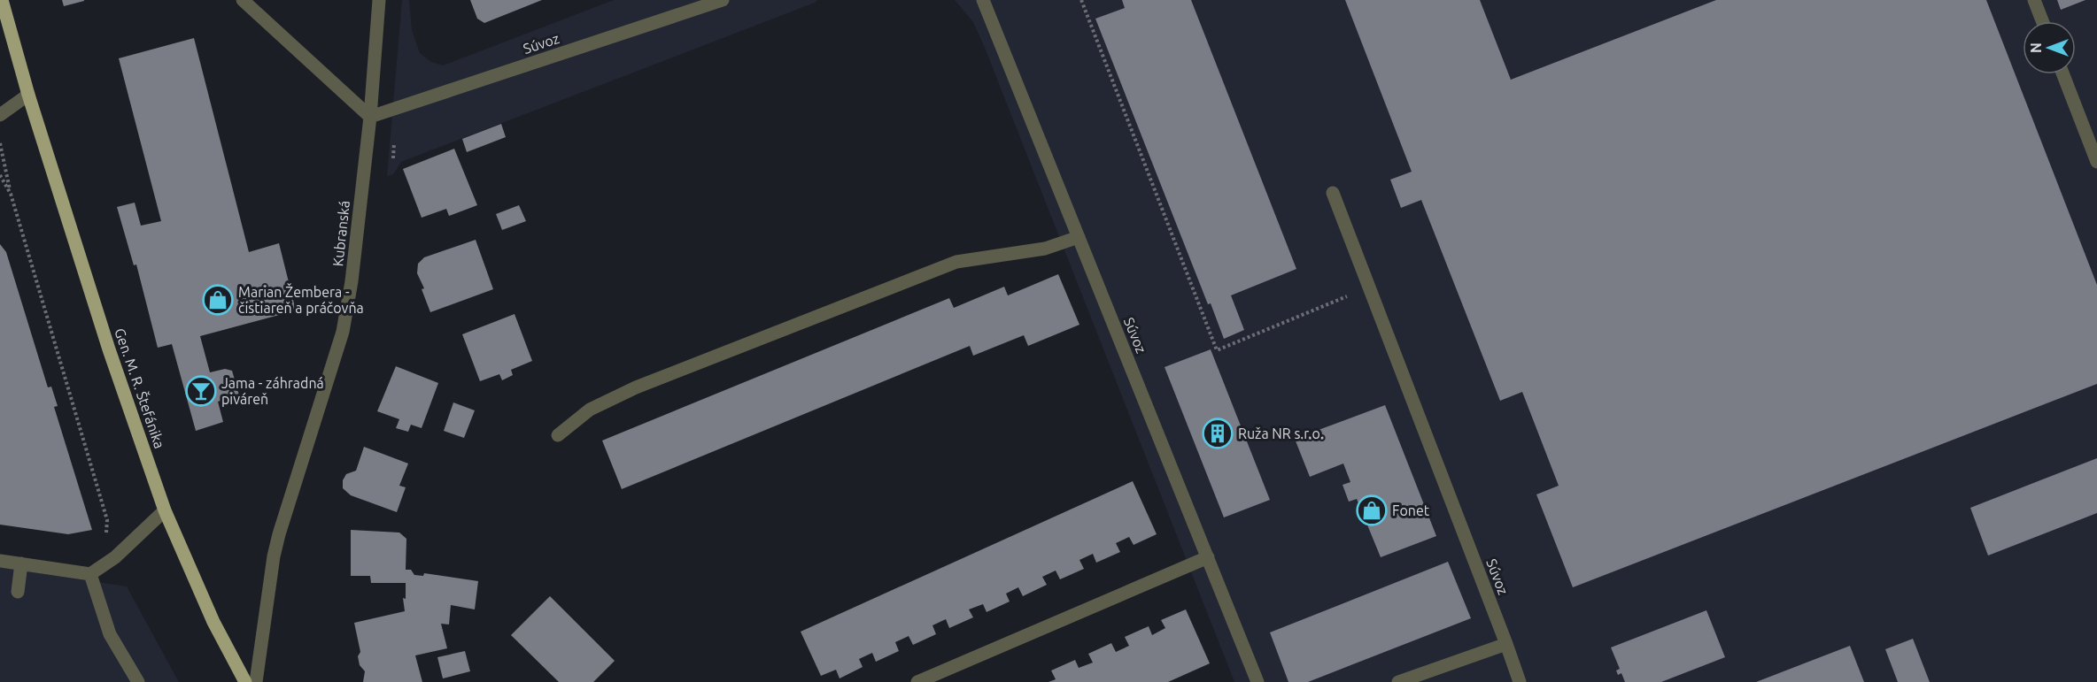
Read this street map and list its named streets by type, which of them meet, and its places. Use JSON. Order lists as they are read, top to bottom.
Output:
{
  "streets": {
    "main road": ["Gen. M. R. Štefánika"],
    "street": ["Súvoz", "Kubranská"]
  },
  "crossings": [
    ["Súvoz", "Kubranská"]
  ],
  "places": {
    "shop": ["Marian Žembera - čistiareň a práčovňa", "Fonet"],
    "bar": ["Jama - záhradná piváreň"],
    "building": ["Ruža NR s.r.o."]
  },
  "north": "left"
}
